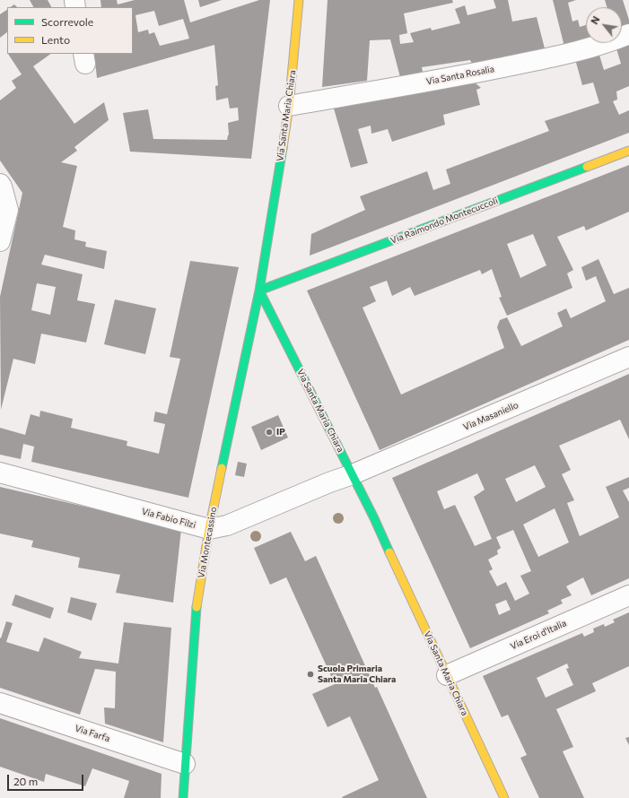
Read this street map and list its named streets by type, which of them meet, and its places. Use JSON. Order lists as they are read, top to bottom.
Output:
{
  "streets": {
    "street": [
      "Via Santa Rosalia",
      "Via Santa Maria Chiara",
      "Via Raimondo Montecuccoli",
      "Via Masaniello",
      "Via Fabio Filzi",
      "Via Montecassino",
      "Via Eroi d'Italia",
      "Via Farfa"
    ]
  },
  "crossings": [
    ["Via Santa Rosalia", "Via Santa Maria Chiara"],
    ["Via Santa Maria Chiara", "Via Raimondo Montecuccoli"],
    ["Via Santa Maria Chiara", "Via Masaniello"],
    ["Via Santa Maria Chiara", "Via Fabio Filzi"],
    ["Via Santa Maria Chiara", "Via Montecassino"],
    ["Via Santa Maria Chiara", "Via Eroi d'Italia"],
    ["Via Raimondo Montecuccoli", "Via Montecassino"],
    ["Via Masaniello", "Via Fabio Filzi"],
    ["Via Fabio Filzi", "Via Montecassino"],
    ["Via Montecassino", "Via Farfa"]
  ],
  "places": ["IP", "Scuola Primaria Santa Maria Chiara"],
  "legend": ["Scorrevole", "Lento"],
  "scale_bar": "20 m",
  "north": "top left"
}
